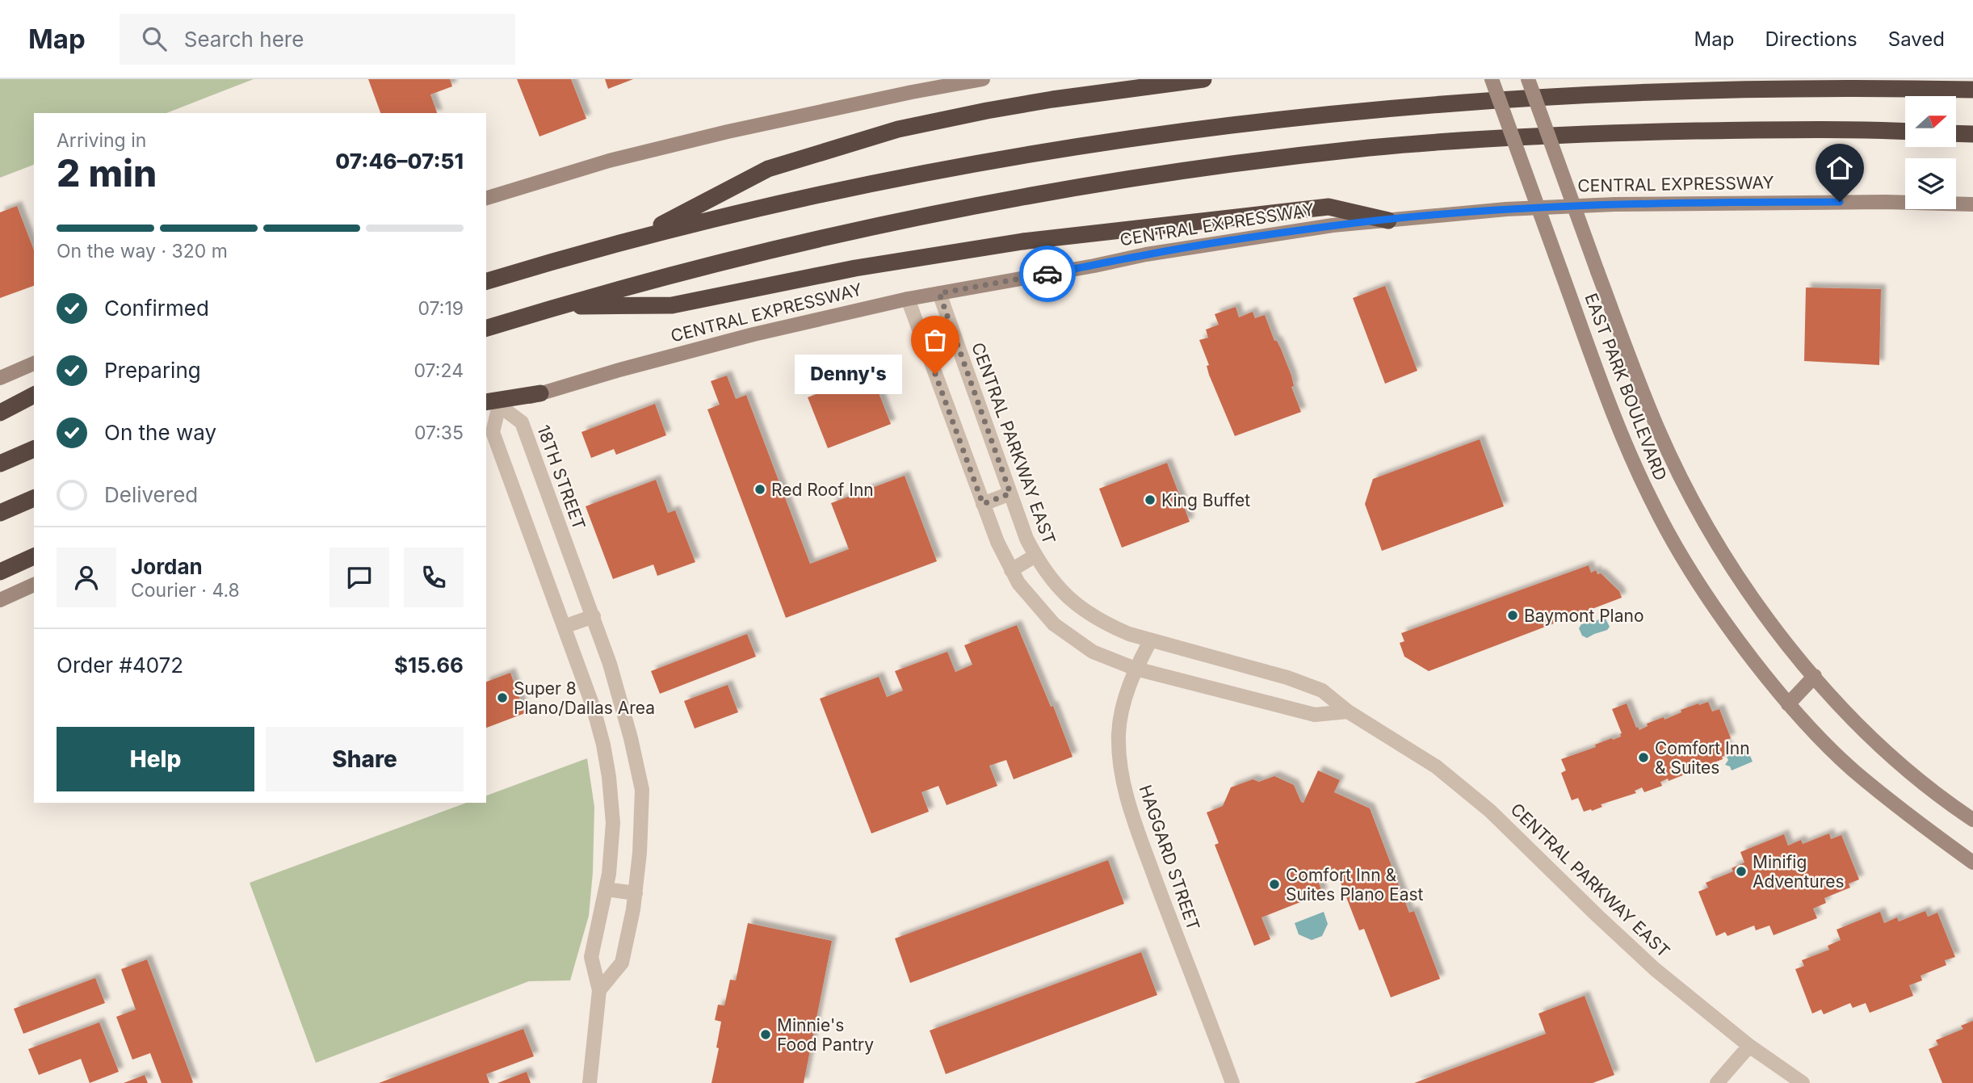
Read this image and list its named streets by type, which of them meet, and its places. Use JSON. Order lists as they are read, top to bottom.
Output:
{
  "streets": {
    "main road": ["CENTRAL EXPRESSWAY", "EAST PARK BOULEVARD"],
    "street": ["CENTRAL PARKWAY EAST", "18TH STREET", "HAGGARD STREET"]
  },
  "crossings": [
    ["CENTRAL EXPRESSWAY", "CENTRAL PARKWAY EAST"],
    ["CENTRAL PARKWAY EAST", "HAGGARD STREET"]
  ],
  "places": [
    "Denny's",
    "Red Roof Inn",
    "King Buffet",
    "Baymont Plano",
    "Super 8 Plano/Dallas Area",
    "Comfort Inn & Suites",
    "Minifig Adventures",
    "Comfort Inn & Suites Plano East",
    "Minnie's Food Pantry"
  ],
  "north": "right",
  "page": {
    "header": "Map",
    "search": "Search here",
    "nav": ["Map", "Directions", "Saved"],
    "heading": ["2 min", "Arriving in", "07:46–07:51"],
    "panel": [
      "Jordan",
      "Courier · 4.8",
      "Order #4072",
      "$15.66"
    ],
    "bar": "On the way · 320 m",
    "list": [
      ["Confirmed", "07:19"],
      ["Preparing", "07:24"],
      ["On the way", "07:35"],
      "Delivered"
    ],
    "bubble": "Denny's",
    "buttons": ["Help", "Share"]
  }
}
